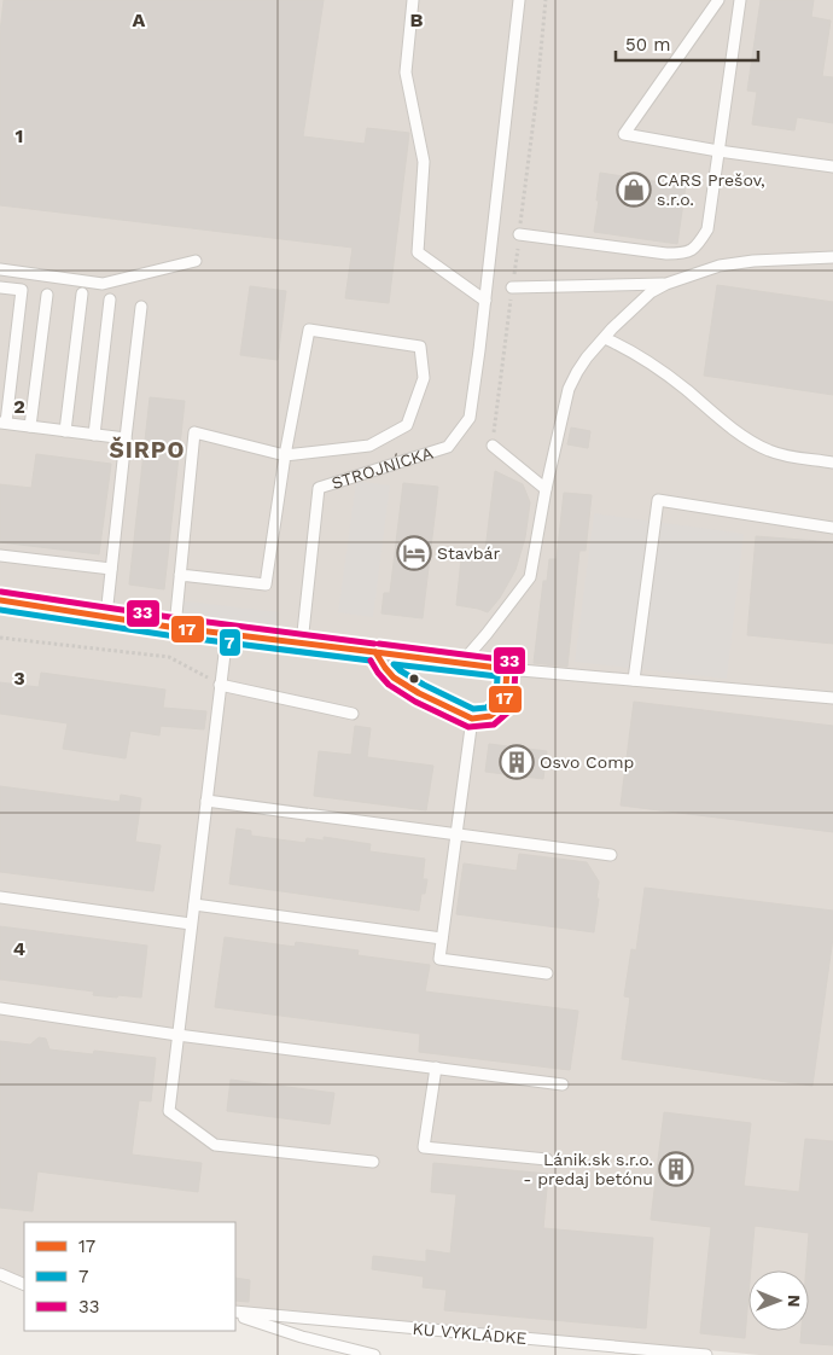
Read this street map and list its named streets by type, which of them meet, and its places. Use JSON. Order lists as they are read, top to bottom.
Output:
{
  "streets": {
    "lane": ["STROJNÍCKA", "KU VYKLÁDKE"]
  },
  "districts": ["ŠIRPO"],
  "places": {
    "shop": ["CARS Prešov, s.r.o."],
    "hotel": ["Stavbár"],
    "building": ["Osvo Comp", "Lánik.sk s.r.o. - predaj betónu"]
  },
  "lines": ["transit line 33", "transit line 17", "transit line 7"],
  "legend": ["17", "7", "33"],
  "scale_bar": "50 m",
  "north": "right",
  "grid": {
    "columns": ["A", "B"],
    "rows": [
      "1",
      "2",
      "3",
      "4"
    ]
  }
}
